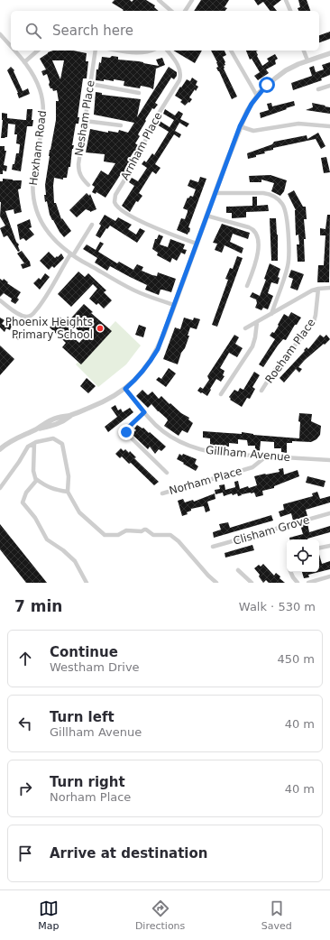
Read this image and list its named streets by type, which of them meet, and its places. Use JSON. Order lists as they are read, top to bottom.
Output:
{
  "streets": {
    "street": [
      "Nesham Place",
      "Arnham Place",
      "Hexham Road",
      "Roeham Place",
      "Gillham Avenue",
      "Norham Place",
      "Clisham Grove"
    ]
  },
  "crossings": [
    ["Gillham Avenue", "Norham Place"]
  ],
  "places": ["Phoenix Heights Primary School"],
  "page": {
    "search": "Search here",
    "heading": ["7 min", "Walk · 530 m"],
    "list": [
      ["Continue", "Westham Drive", "450 m"],
      ["Turn left", "Gillham Avenue", "40 m"],
      ["Turn right", "Norham Place", "40 m"],
      "Arrive at destination"
    ],
    "nav": ["Map", "Directions", "Saved"]
  }
}
